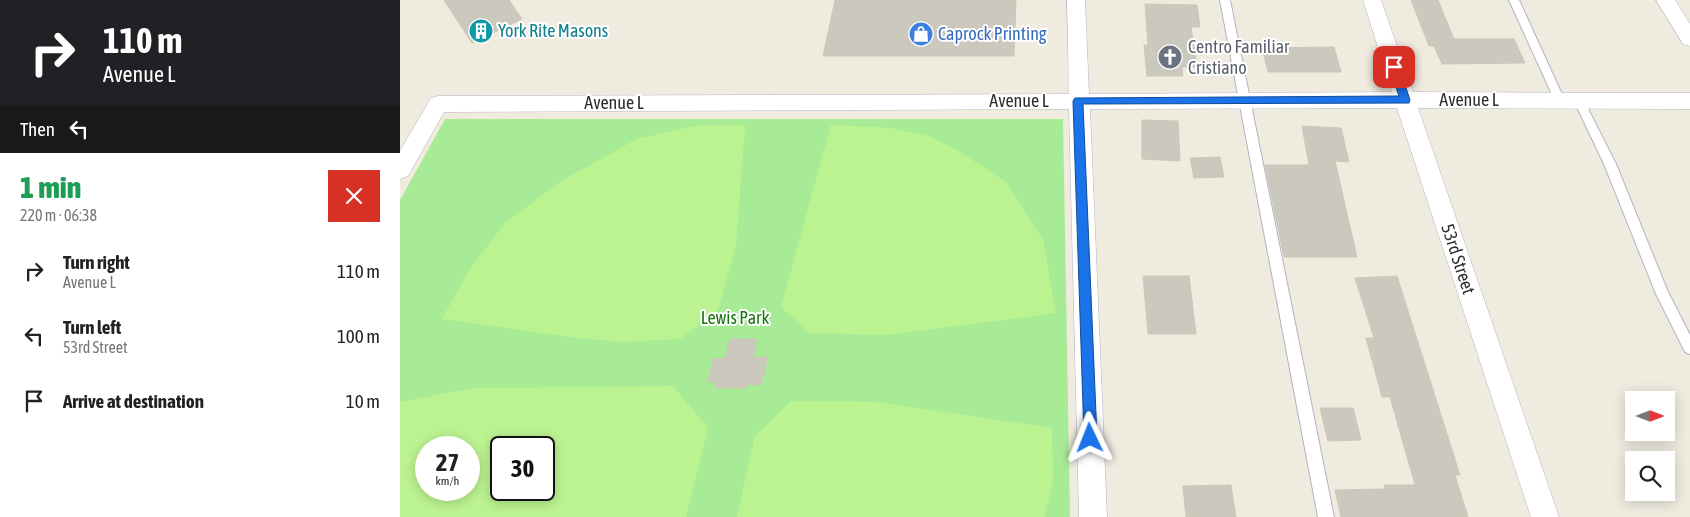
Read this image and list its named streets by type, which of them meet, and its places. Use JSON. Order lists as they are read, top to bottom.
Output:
{
  "streets": {
    "street": ["Avenue L", "53rd Street"]
  },
  "crossings": [
    ["Avenue L", "53rd Street"]
  ],
  "parks": ["Lewis Park"],
  "places": {
    "building": ["York Rite Masons"],
    "shop": ["Caprock Printing"],
    "church": ["Centro Familiar Cristiano"]
  },
  "north": "right",
  "page": {
    "turn": ["110 m", "Avenue L"],
    "then": "Then",
    "heading": ["1 min", "220 m · 06:38"],
    "list": [
      {
        "name": "Turn right",
        "note": "Avenue L",
        "value": "110 m"
      },
      {
        "name": "Turn left",
        "note": "53rd Street",
        "value": "100 m"
      },
      {
        "name": "Arrive at destination",
        "value": "10 m"
      }
    ],
    "speed": "27 km/h",
    "limit": "30"
  }
}
